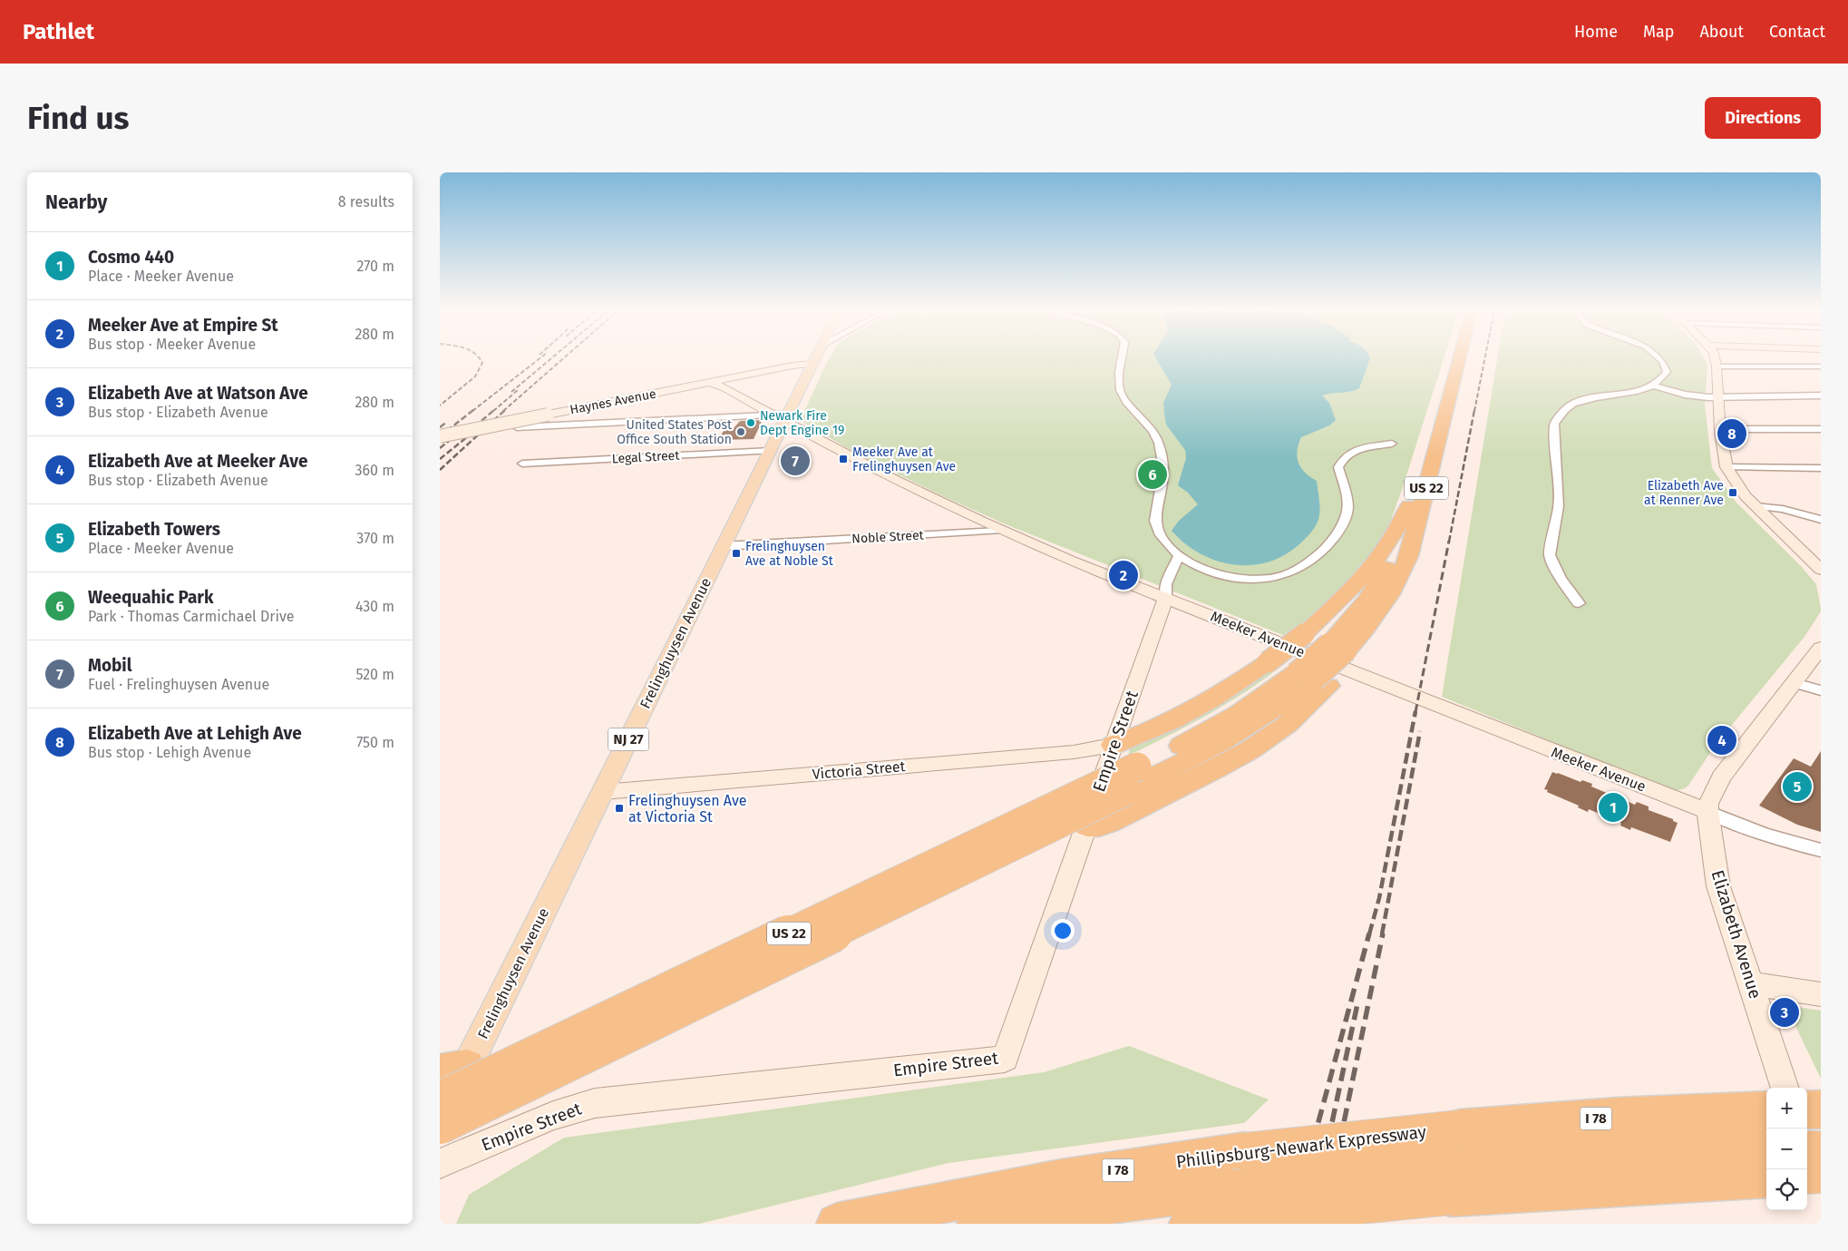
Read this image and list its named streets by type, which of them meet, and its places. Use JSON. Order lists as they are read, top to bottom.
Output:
{
  "streets": {
    "highway": ["US 22", "I 78", "Phillipsburg-Newark Expressway"],
    "main road": [
      "Haynes Avenue",
      "Meeker Avenue",
      "Frelinghuysen Avenue",
      "NJ 27",
      "Empire Street",
      "Victoria Street",
      "Elizabeth Avenue"
    ],
    "street": ["Legal Street", "Noble Street"]
  },
  "crossings": [
    ["Haynes Avenue", "Meeker Avenue"],
    ["Haynes Avenue", "Frelinghuysen Avenue"],
    ["Legal Street", "Frelinghuysen Avenue"],
    ["US 22", "Frelinghuysen Avenue"],
    ["Noble Street", "Meeker Avenue"],
    ["Noble Street", "Frelinghuysen Avenue"],
    ["Meeker Avenue", "Frelinghuysen Avenue"],
    ["Meeker Avenue", "Empire Street"],
    ["Meeker Avenue", "Elizabeth Avenue"],
    ["Frelinghuysen Avenue", "Victoria Street"],
    ["Empire Street", "Victoria Street"]
  ],
  "places": {
    "other": ["Newark Fire Dept Engine 19", "United States Post Office South Station"],
    "transit": [
      "Meeker Ave at Frelinghuysen Ave",
      "Elizabeth Ave at Renner Ave",
      "Frelinghuysen Ave at Noble St",
      "Frelinghuysen Ave at Victoria St"
    ]
  },
  "page": {
    "header": "Pathlet",
    "nav": [
      "Home",
      "Map",
      "About",
      "Contact"
    ],
    "buttons": "Directions",
    "title": "Find us",
    "heading": ["Nearby", "8 results"],
    "list": [
      {
        "mark": "1",
        "name": "Cosmo 440",
        "note": "Place · Meeker Avenue",
        "value": "270 m"
      },
      {
        "mark": "2",
        "name": "Meeker Ave at Empire St",
        "note": "Bus stop · Meeker Avenue",
        "value": "280 m"
      },
      {
        "mark": "3",
        "name": "Elizabeth Ave at Watson Ave",
        "note": "Bus stop · Elizabeth Avenue",
        "value": "280 m"
      },
      {
        "mark": "4",
        "name": "Elizabeth Ave at Meeker Ave",
        "note": "Bus stop · Elizabeth Avenue",
        "value": "360 m"
      },
      {
        "mark": "5",
        "name": "Elizabeth Towers",
        "note": "Place · Meeker Avenue",
        "value": "370 m"
      },
      {
        "mark": "6",
        "name": "Weequahic Park",
        "note": "Park · Thomas Carmichael Drive",
        "value": "430 m"
      },
      {
        "mark": "7",
        "name": "Mobil",
        "note": "Fuel · Frelinghuysen Avenue",
        "value": "520 m"
      },
      {
        "mark": "8",
        "name": "Elizabeth Ave at Lehigh Ave",
        "note": "Bus stop · Lehigh Avenue",
        "value": "750 m"
      }
    ],
    "pins": [
      "8",
      "7",
      "6",
      "2",
      "4",
      "5",
      "1",
      "3"
    ],
    "map_buttons": ["+", "−"]
  }
}
